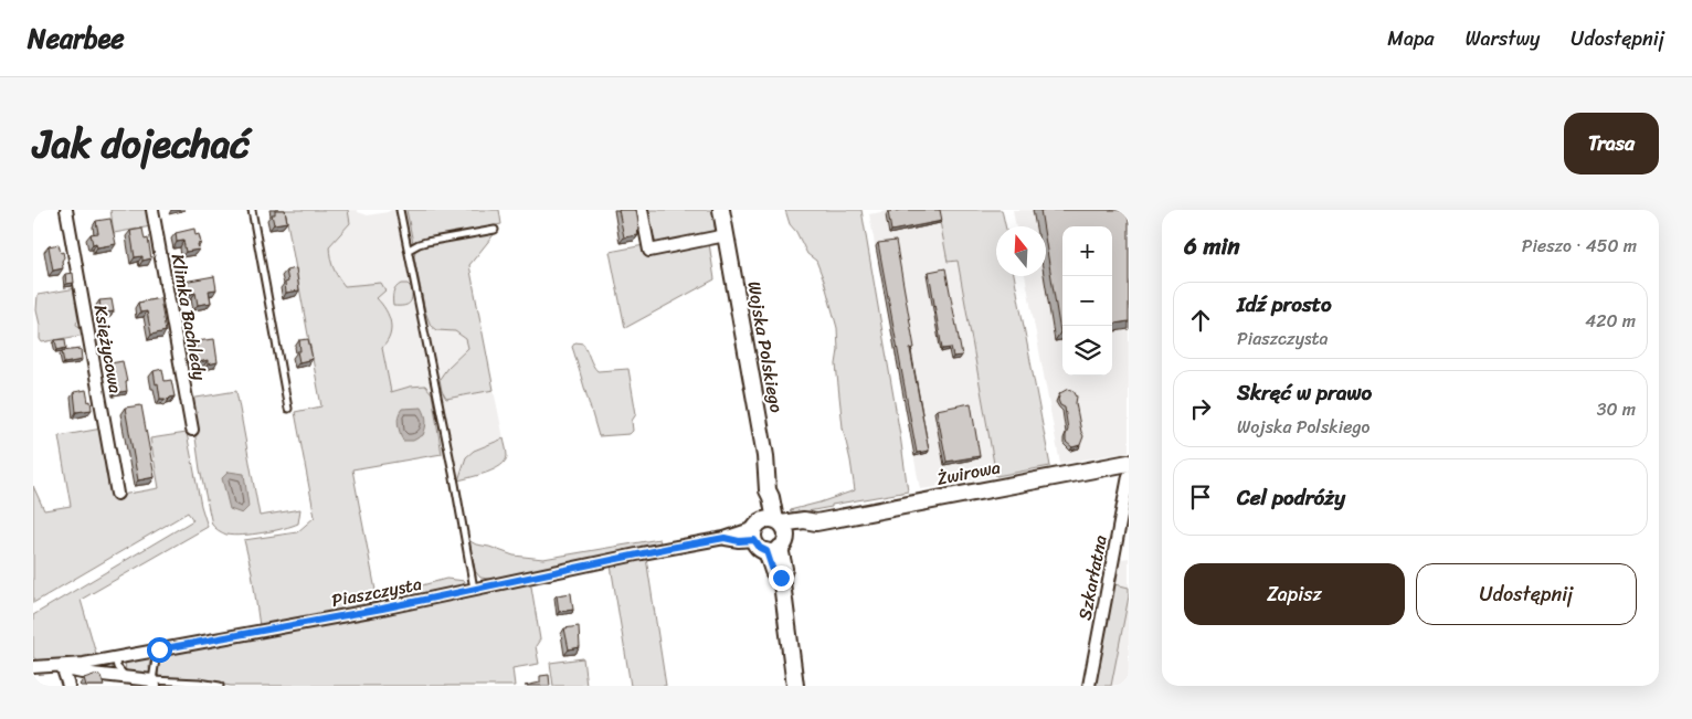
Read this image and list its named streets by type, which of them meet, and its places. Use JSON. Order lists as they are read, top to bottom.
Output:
{
  "streets": {
    "street": [
      "Klimka Bachledy",
      "Wojska Polskiego",
      "Księżycowa",
      "Żwirowa",
      "Szkarłatna",
      "Piaszczysta"
    ]
  },
  "crossings": [
    ["Wojska Polskiego", "Żwirowa"],
    ["Wojska Polskiego", "Piaszczysta"],
    ["Żwirowa", "Piaszczysta"]
  ],
  "north": "top",
  "page": {
    "header": "Nearbee",
    "nav": ["Mapa", "Warstwy", "Udostępnij"],
    "title": "Jak dojechać",
    "buttons": [
      "Trasa",
      ["Zapisz", "Udostępnij"]
    ],
    "heading": ["6 min", "Pieszo · 450 m"],
    "map_buttons": ["+", "−"],
    "list": [
      ["Idź prosto", "Piaszczysta", "420 m"],
      ["Skręć w prawo", "Wojska Polskiego", "30 m"],
      "Cel podróży"
    ]
  }
}
